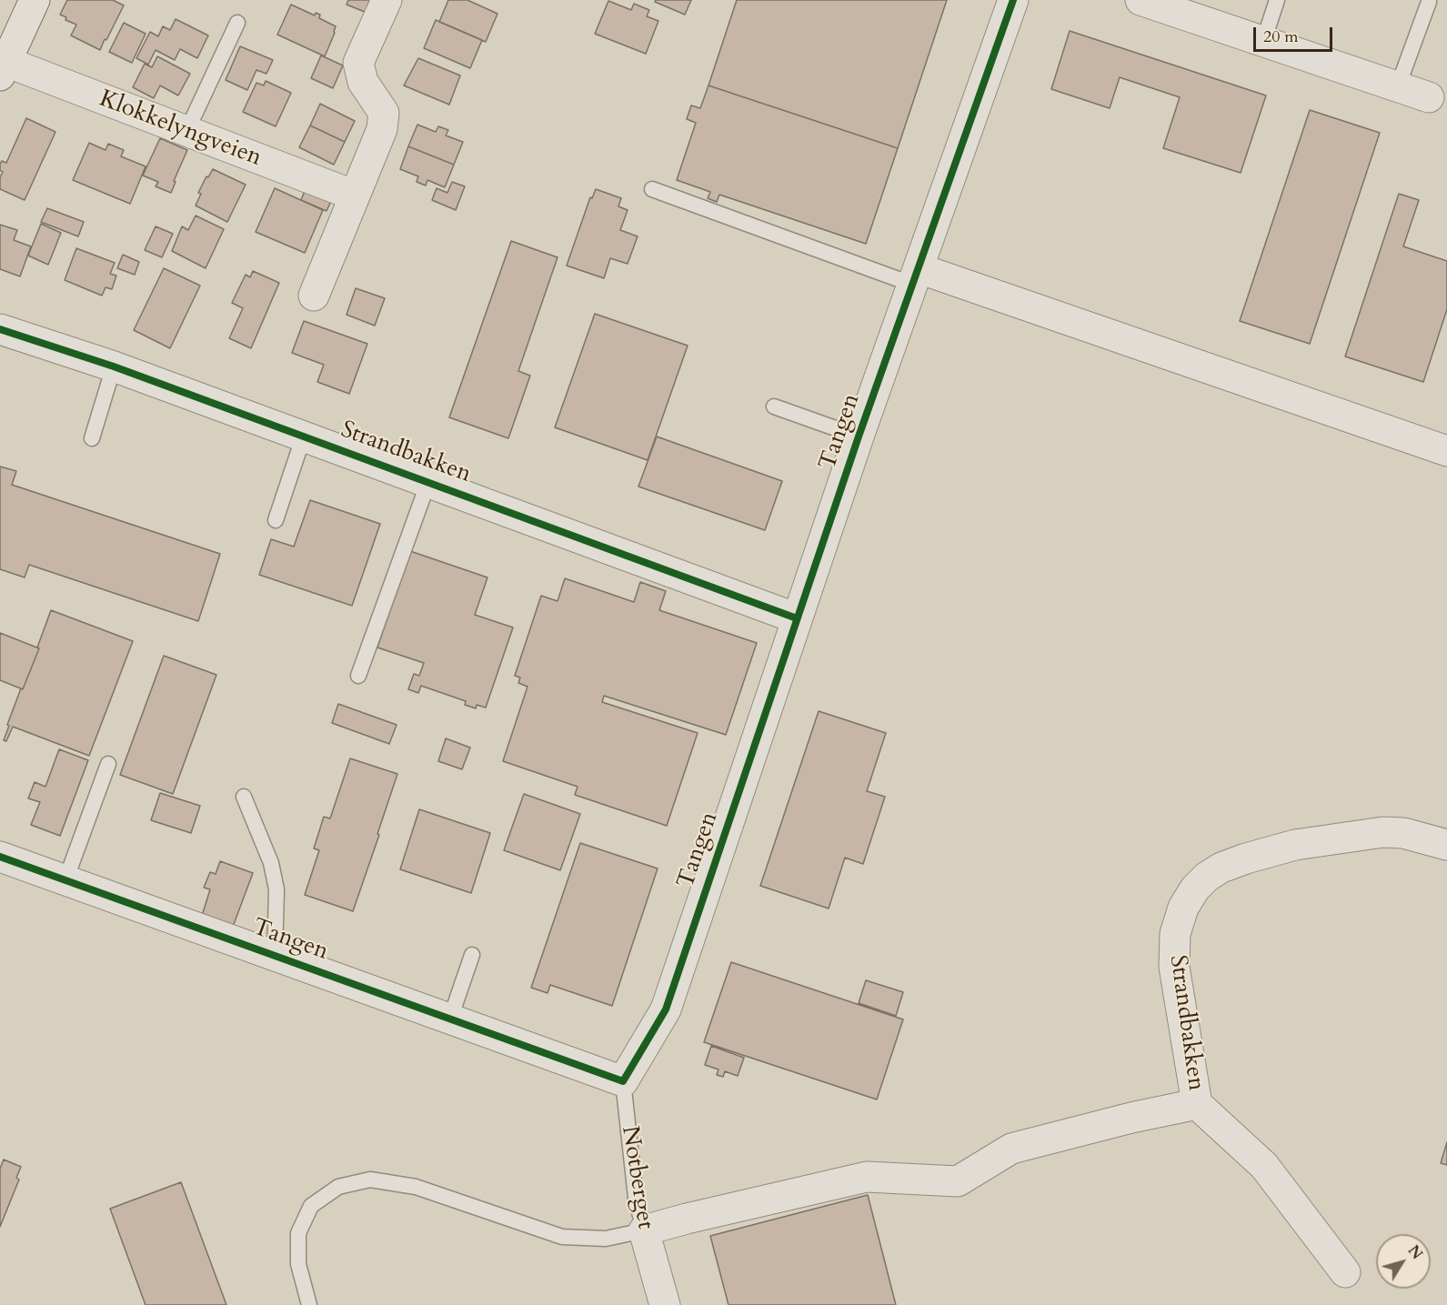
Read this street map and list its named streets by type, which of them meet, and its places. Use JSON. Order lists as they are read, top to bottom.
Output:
{
  "streets": {
    "street": [
      "Klokkelyngveien",
      "Tangen",
      "Strandbakken",
      "Notberget"
    ]
  },
  "crossings": [
    ["Tangen", "Strandbakken"],
    ["Tangen", "Notberget"]
  ],
  "scale_bar": "20 m",
  "north": "top right"
}
